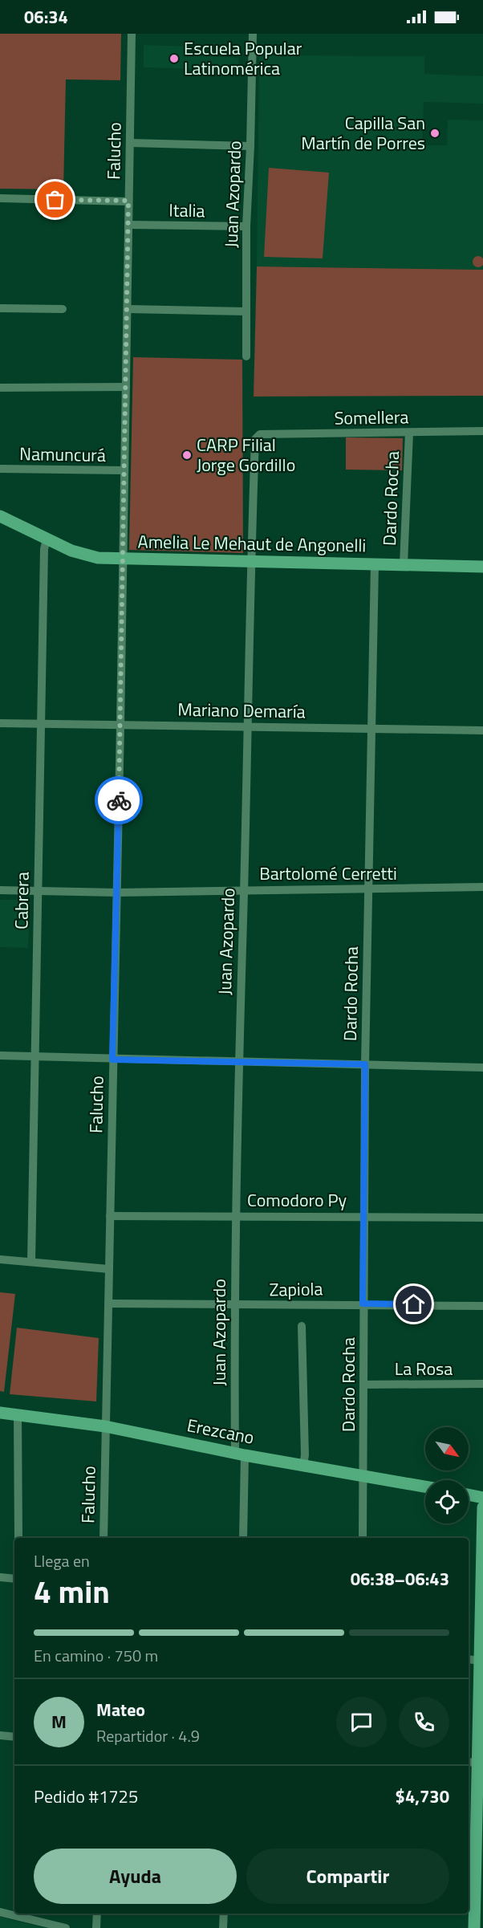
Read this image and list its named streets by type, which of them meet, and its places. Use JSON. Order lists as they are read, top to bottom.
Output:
{
  "streets": {
    "street": [
      "Falucho",
      "Juan Azopardo",
      "Italia",
      "Somellera",
      "Namuncurá",
      "Dardo Rocha",
      "Amelia Le Mehaut de Angonelli",
      "Mariano Demaría",
      "Bartolomé Cerretti",
      "Cabrera",
      "Comodoro Py",
      "Zapiola",
      "La Rosa",
      "Erezcano"
    ]
  },
  "crossings": [
    ["Falucho", "Italia"],
    ["Falucho", "Namuncurá"],
    ["Falucho", "Amelia Le Mehaut de Angonelli"],
    ["Falucho", "Mariano Demaría"],
    ["Falucho", "Bartolomé Cerretti"],
    ["Falucho", "Comodoro Py"],
    ["Falucho", "Zapiola"],
    ["Falucho", "Erezcano"],
    ["Juan Azopardo", "Italia"],
    ["Juan Azopardo", "Somellera"],
    ["Juan Azopardo", "Amelia Le Mehaut de Angonelli"],
    ["Juan Azopardo", "Mariano Demaría"],
    ["Juan Azopardo", "Bartolomé Cerretti"],
    ["Juan Azopardo", "Comodoro Py"],
    ["Juan Azopardo", "Zapiola"],
    ["Juan Azopardo", "Erezcano"],
    ["Somellera", "Dardo Rocha"],
    ["Dardo Rocha", "Amelia Le Mehaut de Angonelli"],
    ["Dardo Rocha", "Mariano Demaría"],
    ["Dardo Rocha", "Bartolomé Cerretti"],
    ["Dardo Rocha", "Comodoro Py"],
    ["Dardo Rocha", "Zapiola"],
    ["Dardo Rocha", "La Rosa"],
    ["Dardo Rocha", "Erezcano"],
    ["Amelia Le Mehaut de Angonelli", "Cabrera"],
    ["Mariano Demaría", "Cabrera"],
    ["Bartolomé Cerretti", "Cabrera"]
  ],
  "places": ["Escuela Popular Latinomérica", "Capilla San Martín de Porres", "CARP Filial Jorge Gordillo"],
  "north": "bottom right",
  "page": {
    "status": "06:34",
    "heading": ["4 min", "Llega en", "06:38–06:43"],
    "panel": [
      "Mateo",
      "Repartidor · 4.9",
      "Pedido #1725",
      "$4,730"
    ],
    "bar": "En camino · 750 m",
    "round": "M",
    "buttons": ["Ayuda", "Compartir"]
  }
}
